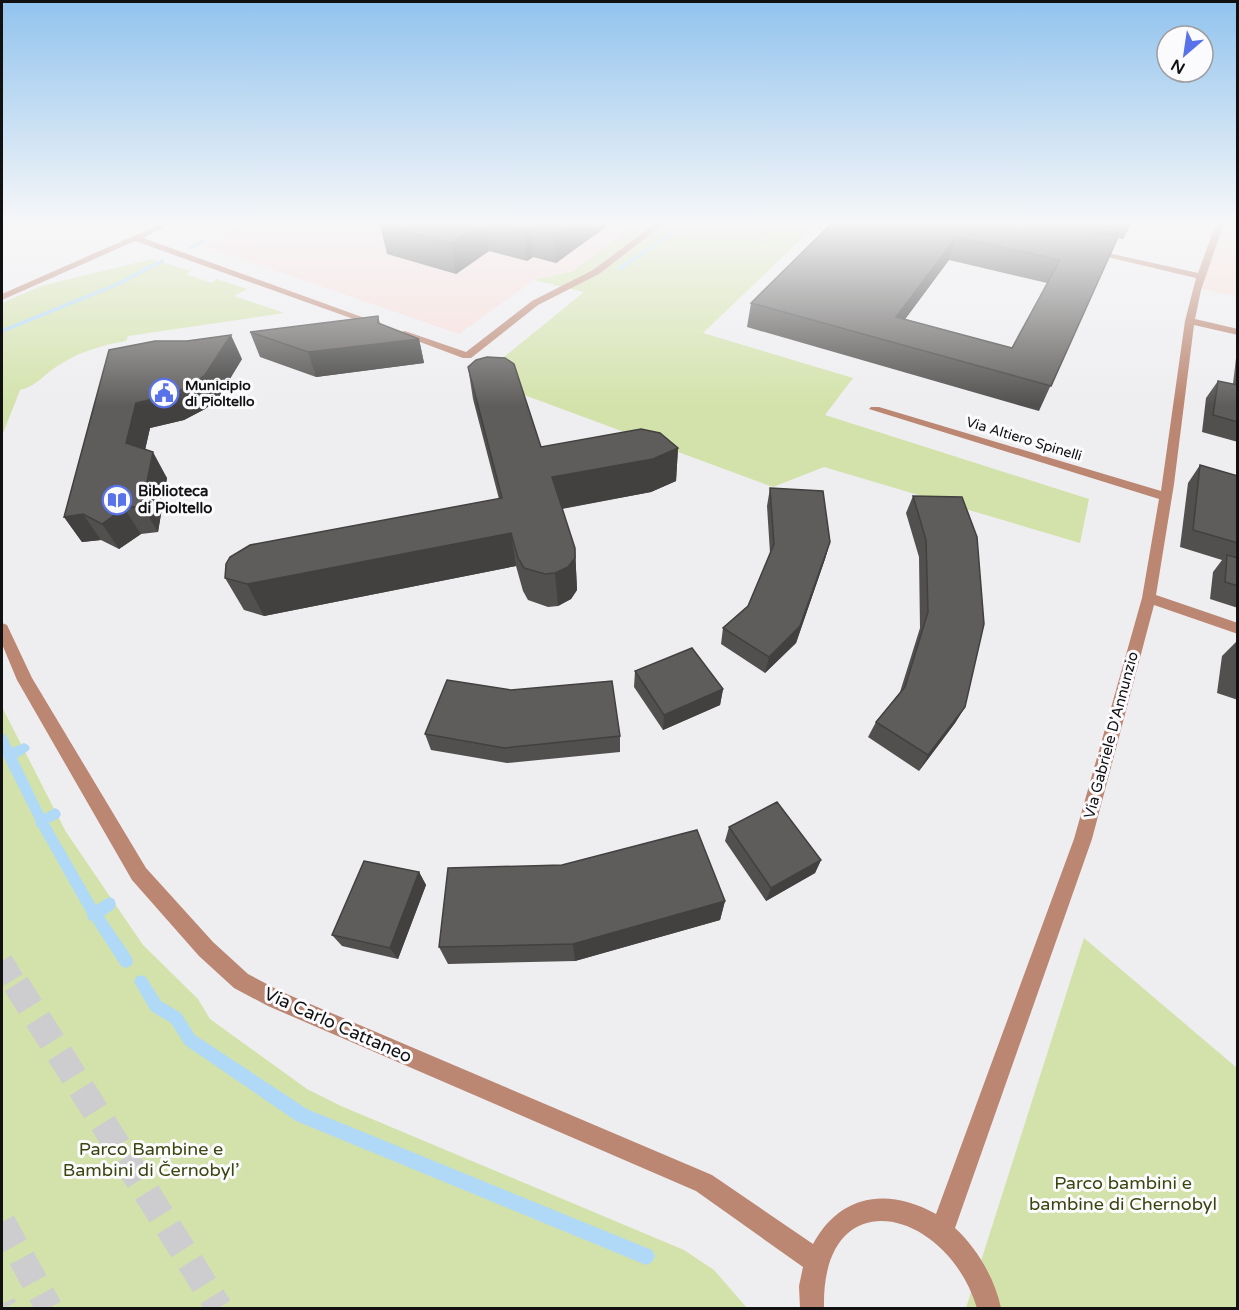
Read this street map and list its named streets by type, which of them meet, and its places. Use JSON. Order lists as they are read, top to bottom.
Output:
{
  "streets": {
    "street": ["Via Altiero Spinelli", "Via Gabriele D'Annunzio", "Via Carlo Cattaneo"]
  },
  "crossings": [
    ["Via Altiero Spinelli", "Via Gabriele D'Annunzio"]
  ],
  "parks": ["Parco Bambine e Bambini di Černobyl’", "Parco bambini e bambine di Chernobyl"],
  "places": {
    "public building": ["Municipio di Pioltello"],
    "library": ["Biblioteca di Pioltello"]
  },
  "north": "bottom left"
}
